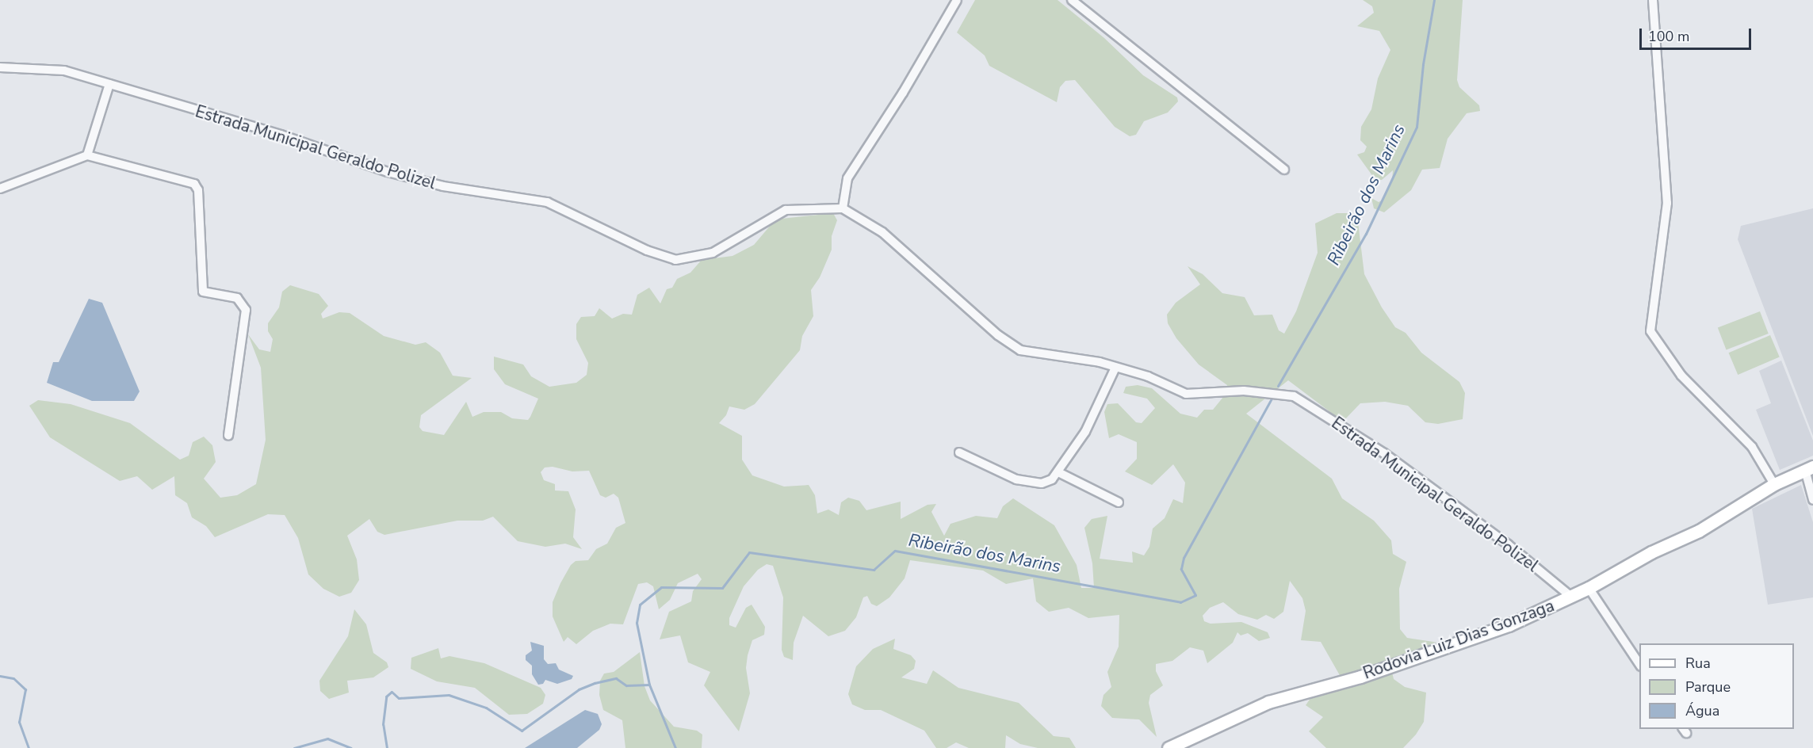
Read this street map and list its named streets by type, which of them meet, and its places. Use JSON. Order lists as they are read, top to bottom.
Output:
{
  "streets": {
    "main road": ["Rodovia Luiz Dias Gonzaga"],
    "street": ["Estrada Municipal Geraldo Polizel"]
  },
  "crossings": [
    ["Estrada Municipal Geraldo Polizel", "Rodovia Luiz Dias Gonzaga"]
  ],
  "water": ["Ribeirão dos Marins"],
  "legend": ["Rua", "Parque", "Água"],
  "scale_bar": "100 m"
}
